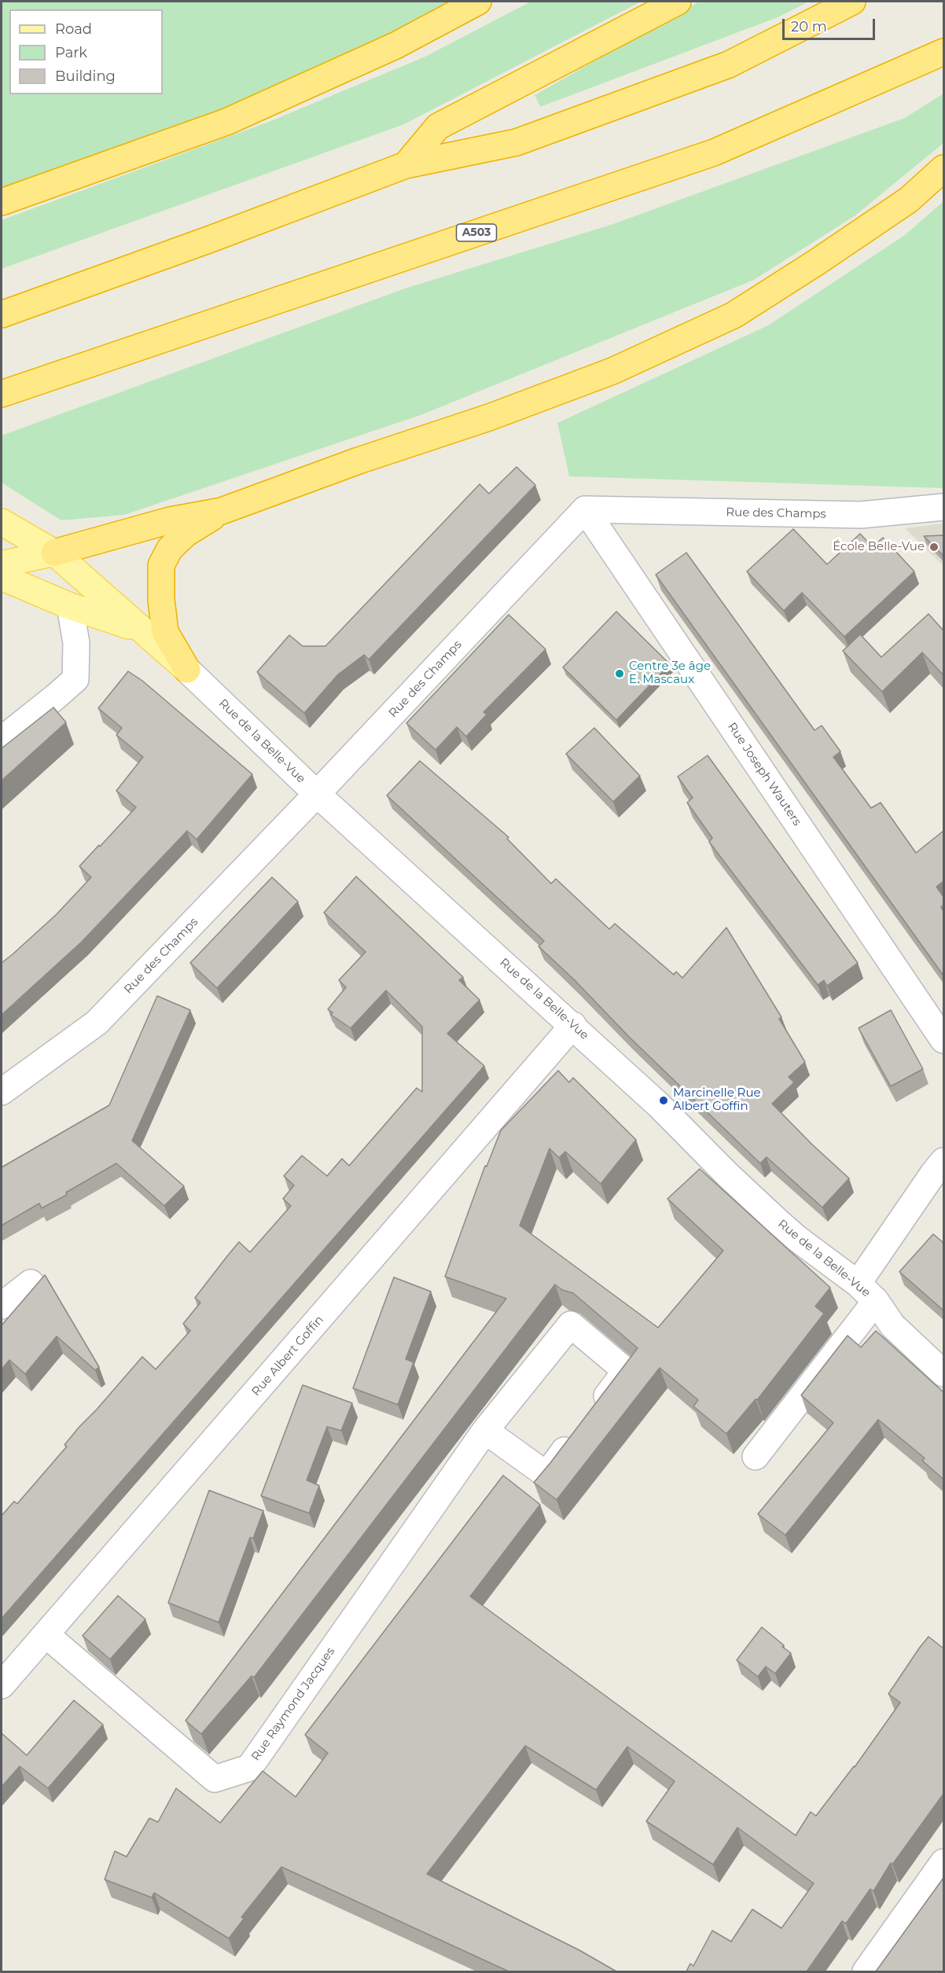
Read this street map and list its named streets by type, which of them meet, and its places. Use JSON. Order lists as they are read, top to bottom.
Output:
{
  "streets": {
    "highway": ["A503"],
    "main road": ["Rue de la Belle-Vue"],
    "street": [
      "Rue des Champs",
      "Rue Joseph Wauters",
      "Rue Albert Goffin",
      "Rue Raymond Jacques"
    ]
  },
  "crossings": [
    ["Rue des Champs", "Rue de la Belle-Vue"],
    ["Rue des Champs", "Rue Joseph Wauters"],
    ["Rue de la Belle-Vue", "Rue Albert Goffin"],
    ["Rue Albert Goffin", "Rue Raymond Jacques"]
  ],
  "places": ["École Belle-Vue", "Centre 3e âge E. Mascaux", "Marcinelle Rue Albert Goffin"],
  "legend": ["Road", "Park", "Building"],
  "scale_bar": "20 m"
}
